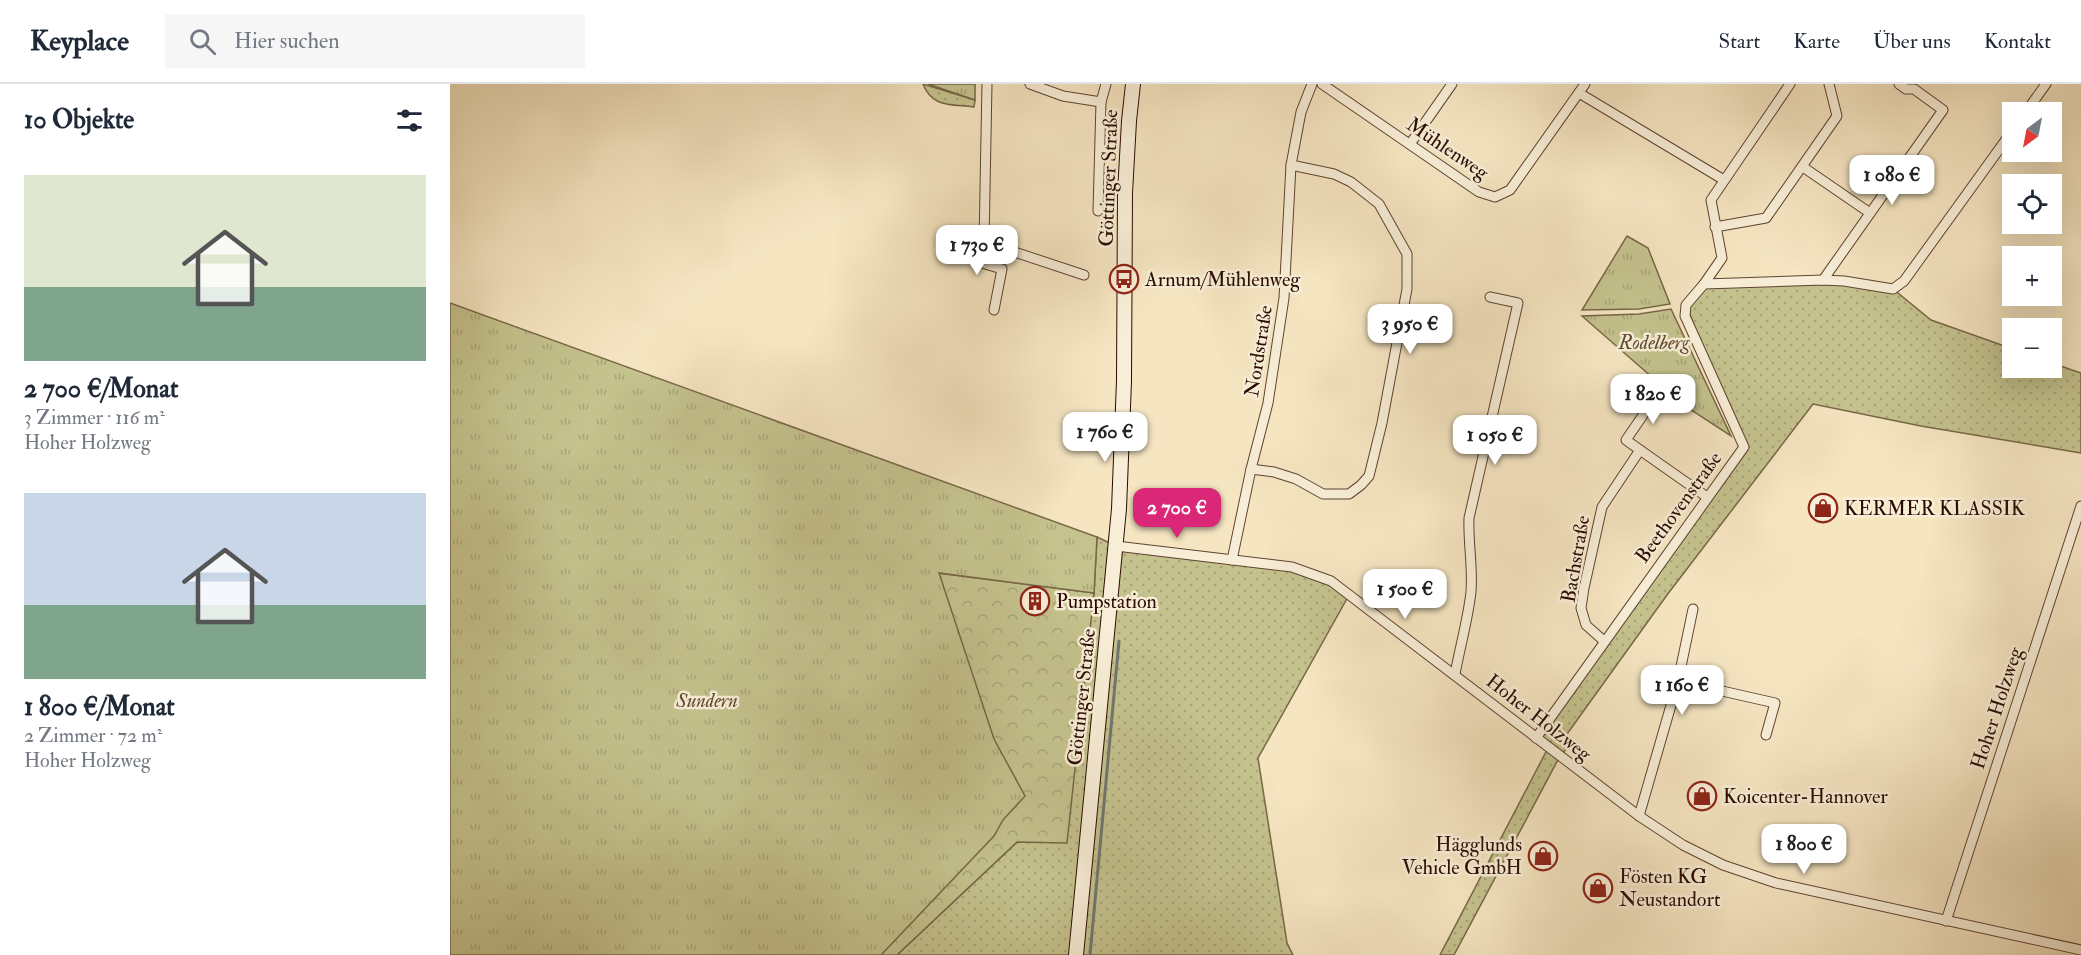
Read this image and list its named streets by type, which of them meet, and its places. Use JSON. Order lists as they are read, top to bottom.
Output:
{
  "streets": {
    "street": [
      "Mühlenweg",
      "Göttinger Straße",
      "Nordstraße",
      "Beethovenstraße",
      "Bachstraße",
      "Hoher Holzweg"
    ]
  },
  "crossings": [
    ["Göttinger Straße", "Hoher Holzweg"],
    ["Nordstraße", "Hoher Holzweg"],
    ["Beethovenstraße", "Bachstraße"],
    ["Beethovenstraße", "Hoher Holzweg"]
  ],
  "parks": ["Rodelberg", "Sundern"],
  "places": {
    "bus stop": ["Arnum/Mühlenweg"],
    "shop": [
      "KERMER KLASSIK",
      "Koicenter-Hannover",
      "Hägglunds Vehicle GmbH",
      "Fösten KG Neustandort"
    ],
    "building": ["Pumpstation"]
  },
  "north": "bottom left",
  "page": {
    "header": "Keyplace",
    "search": "Hier suchen",
    "nav": [
      "Start",
      "Karte",
      "Über uns",
      "Kontakt"
    ],
    "heading": "10 Objekte",
    "map_buttons": ["+", "−"],
    "price": [
      "1 080 €",
      "1 730 €",
      "3 950 €",
      "1 820 €",
      "1 760 €",
      "1 050 €",
      "2 700 €",
      "1 500 €",
      "1 160 €",
      "1 800 €"
    ],
    "list": [
      {
        "name": "2 700 €/Monat",
        "note": "3 Zimmer · 116 m² · Hoher Holzweg"
      },
      {
        "name": "1 800 €/Monat",
        "note": "2 Zimmer · 72 m² · Hoher Holzweg"
      }
    ]
  }
}
